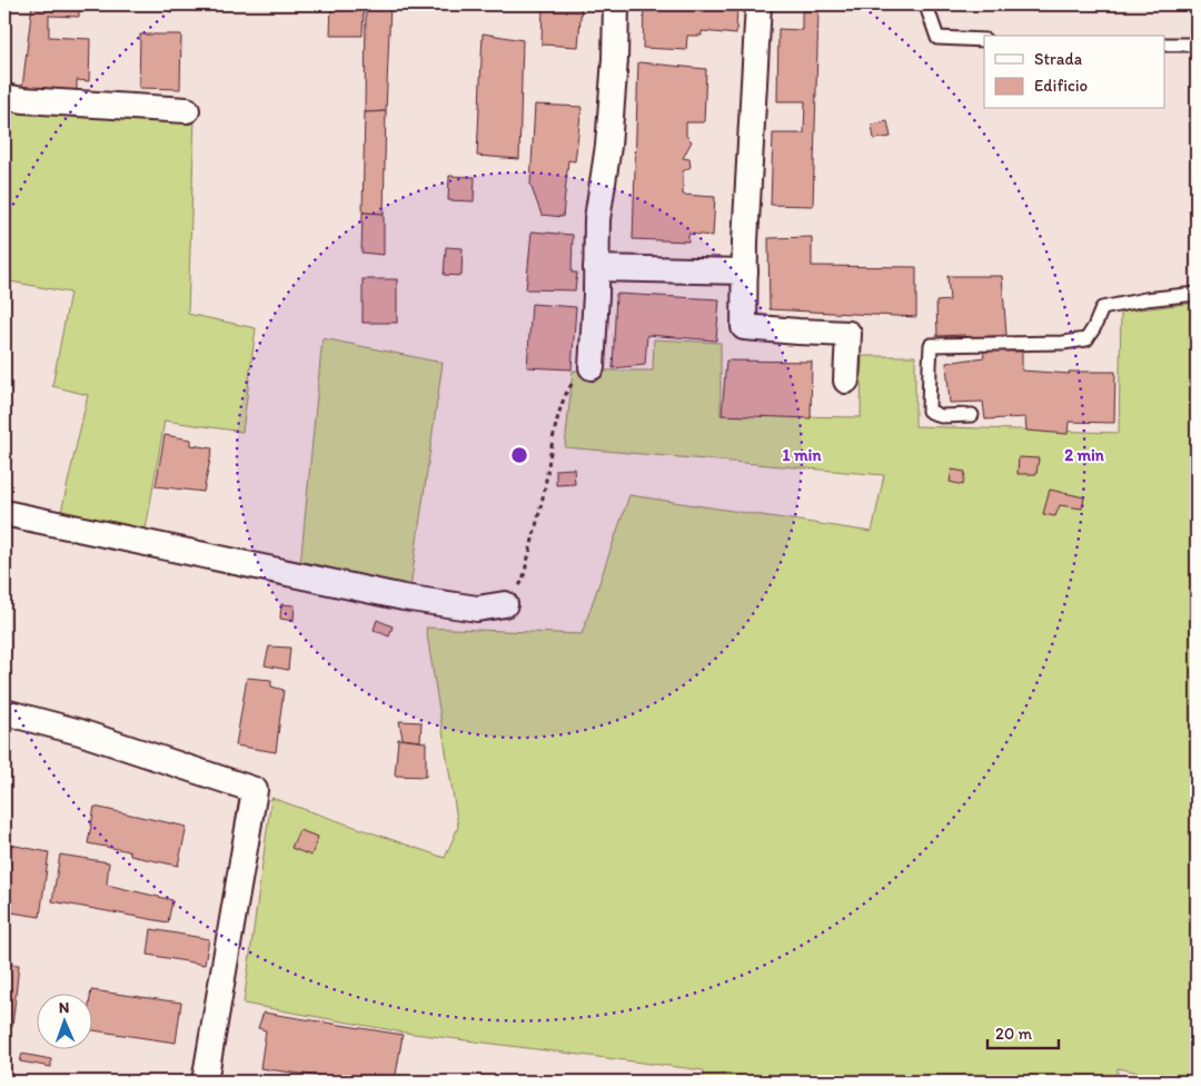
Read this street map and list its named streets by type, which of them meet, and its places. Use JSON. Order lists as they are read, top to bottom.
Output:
{
  "legend": ["Strada", "Edificio"],
  "scale_bar": "20 m",
  "north": "top",
  "rings": ["1 min", "2 min"]
}
